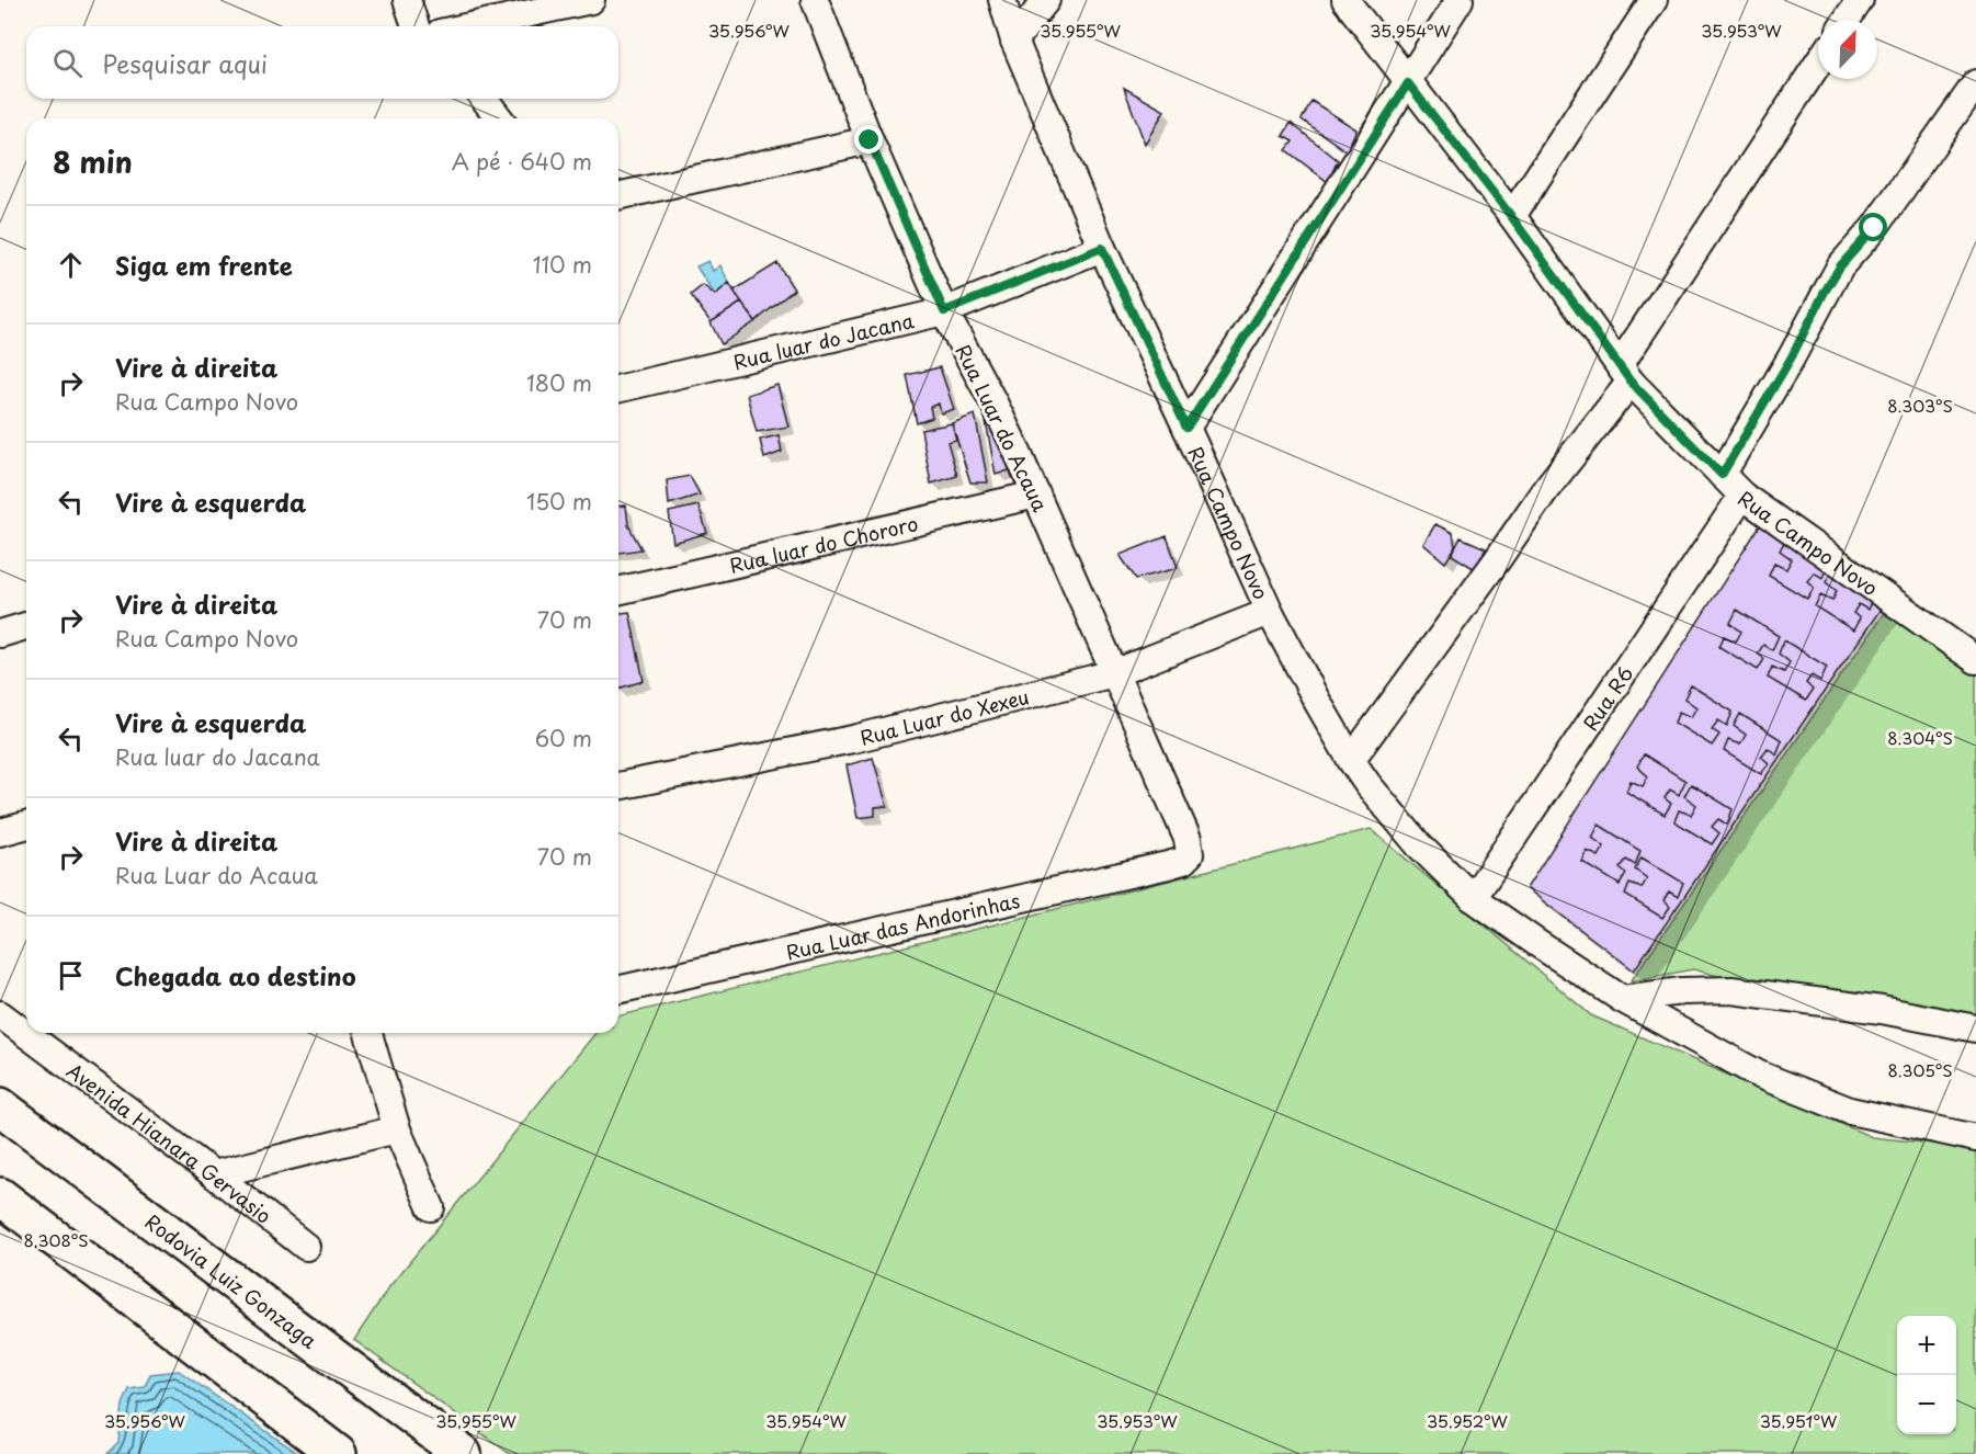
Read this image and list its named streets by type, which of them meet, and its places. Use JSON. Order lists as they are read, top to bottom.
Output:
{
  "streets": {
    "highway": ["Rodovia Luiz Gonzaga"],
    "street": [
      "Rua luar do Jacana",
      "Rua Luar do Acaua",
      "Rua Campo Novo",
      "Rua luar do Chororo",
      "Rua R6",
      "Rua Luar do Xexeu",
      "Rua Luar das Andorinhas",
      "Avenida Hianara Gervasio"
    ]
  },
  "crossings": [
    ["Rua luar do Jacana", "Rua Luar do Acaua"],
    ["Rua luar do Jacana", "Rua Campo Novo"],
    ["Rua Luar do Acaua", "Rua luar do Chororo"],
    ["Rua Luar do Acaua", "Rua Luar do Xexeu"],
    ["Rua Luar do Acaua", "Rua Luar das Andorinhas"],
    ["Rua Campo Novo", "Rua R6"],
    ["Rua Campo Novo", "Rua Luar do Xexeu"]
  ],
  "north": "top right",
  "page": {
    "search": "Pesquisar aqui",
    "heading": ["8 min", "A pé · 640 m"],
    "list": [
      ["Siga em frente", "110 m"],
      ["Vire à direita", "Rua Campo Novo", "180 m"],
      ["Vire à esquerda", "150 m"],
      ["Vire à direita", "Rua Campo Novo", "70 m"],
      ["Vire à esquerda", "Rua luar do Jacana", "60 m"],
      ["Vire à direita", "Rua Luar do Acaua", "70 m"],
      "Chegada ao destino"
    ],
    "map_buttons": ["+", "−"]
  },
  "coordinates": [
    "35.956°W",
    "35.955°W",
    "35.954°W",
    "35.953°W",
    "8.303°S",
    "8.304°S",
    "8.305°S",
    "8.308°S",
    "35.952°W",
    "35.951°W"
  ]
}
